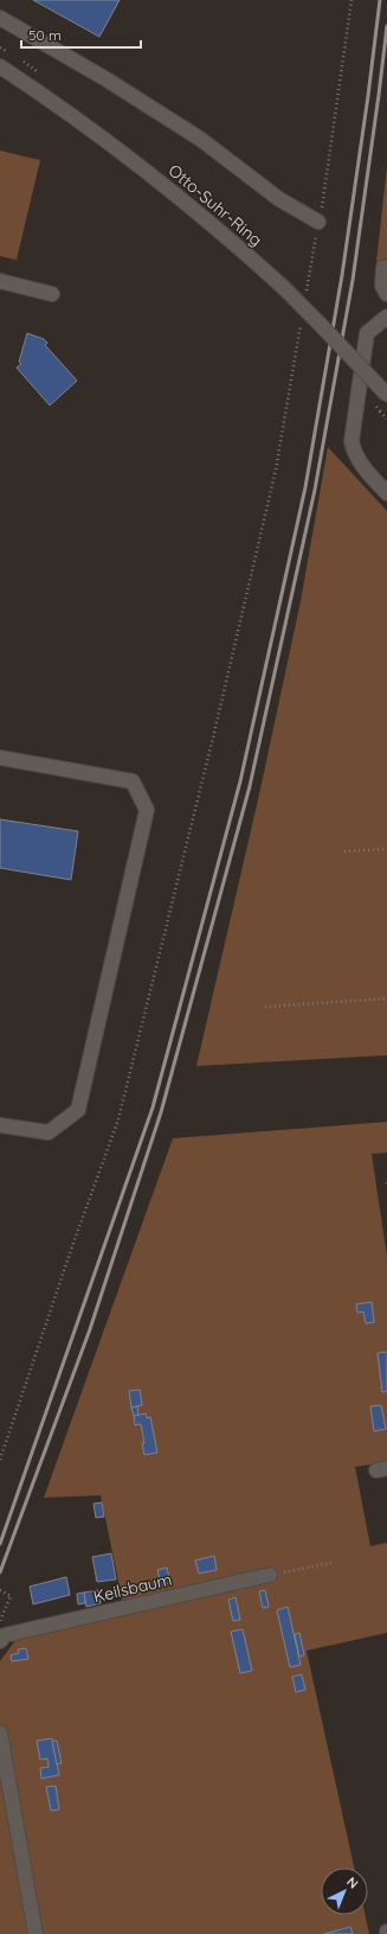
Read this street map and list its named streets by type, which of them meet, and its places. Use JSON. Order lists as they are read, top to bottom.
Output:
{
  "streets": {
    "street": ["Otto-Suhr-Ring", "Keilsbaum"]
  },
  "scale_bar": "50 m",
  "north": "top right"
}
